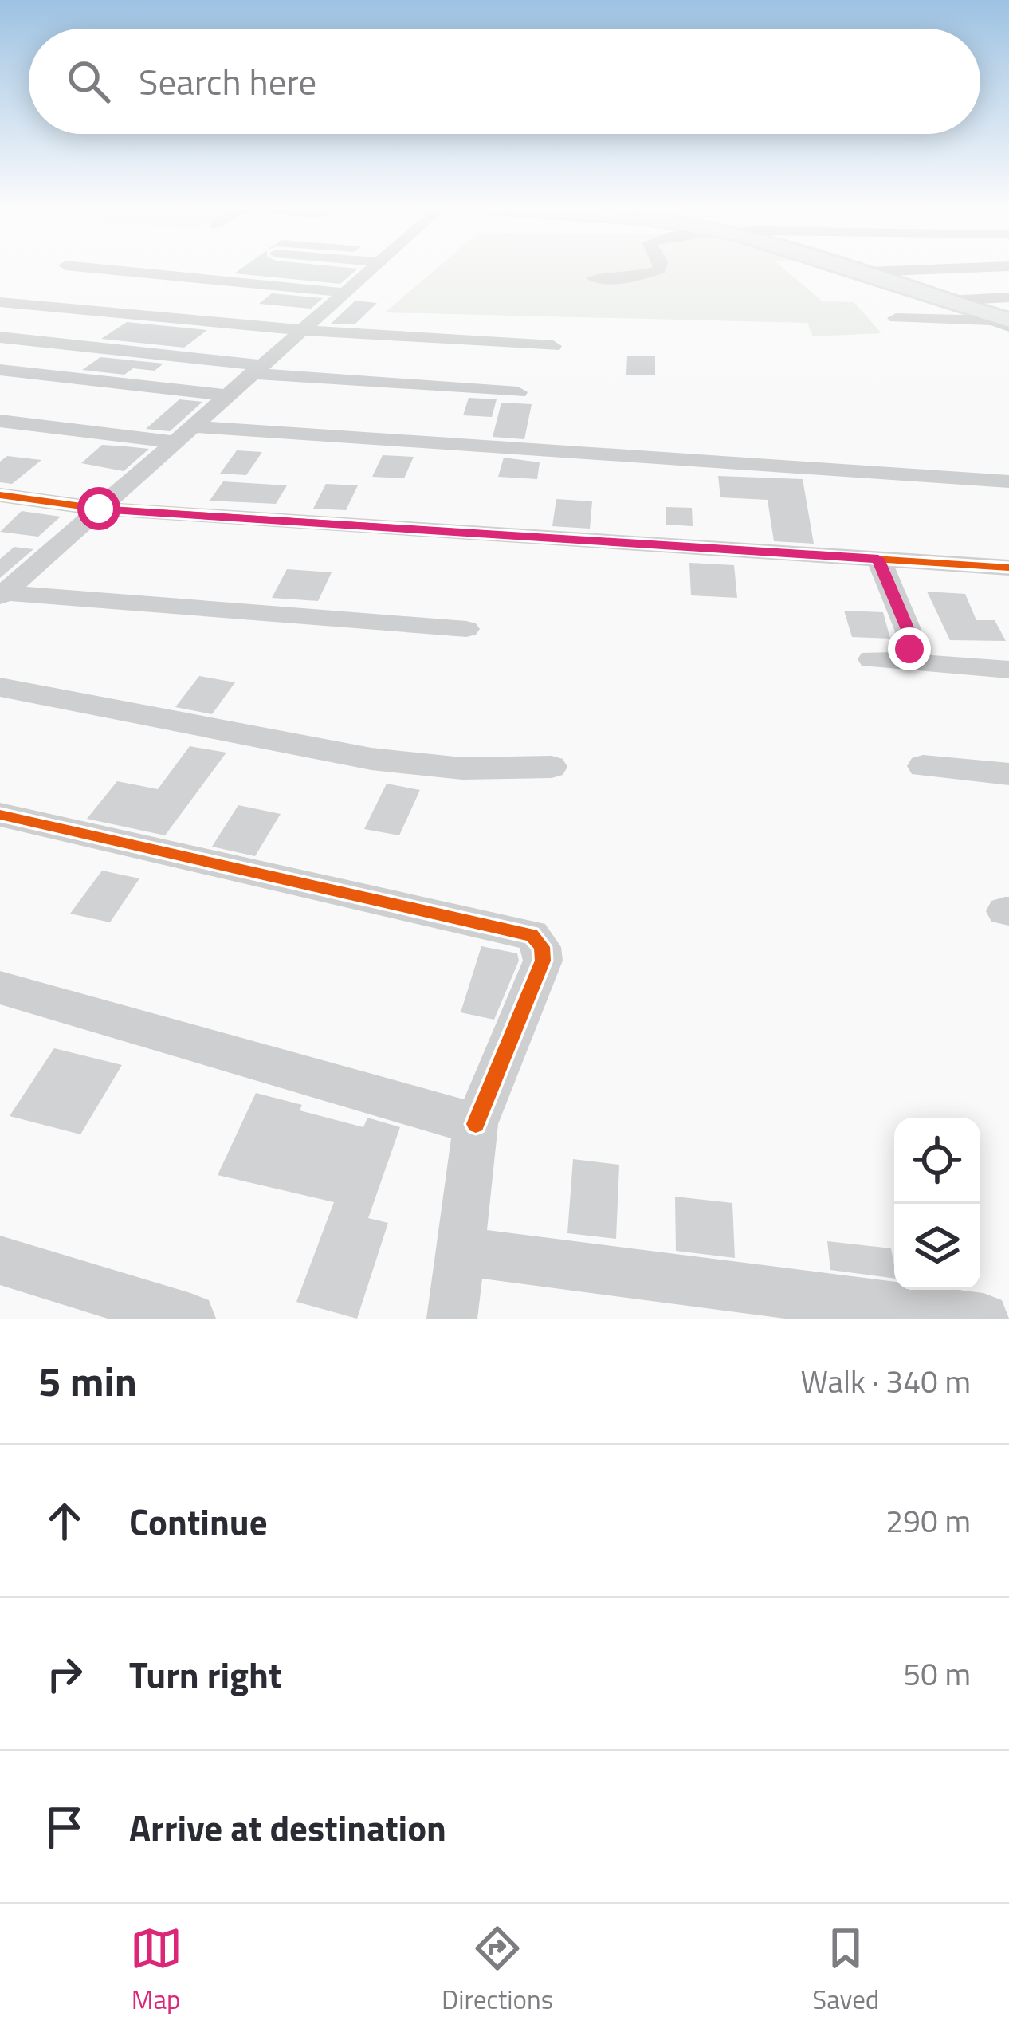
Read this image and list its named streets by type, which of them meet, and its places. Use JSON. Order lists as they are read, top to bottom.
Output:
{
  "page": {
    "search": "Search here",
    "heading": ["5 min", "Walk · 340 m"],
    "list": [
      ["Continue", "290 m"],
      ["Turn right", "50 m"],
      "Arrive at destination"
    ],
    "nav": ["Map", "Directions", "Saved"]
  }
}
